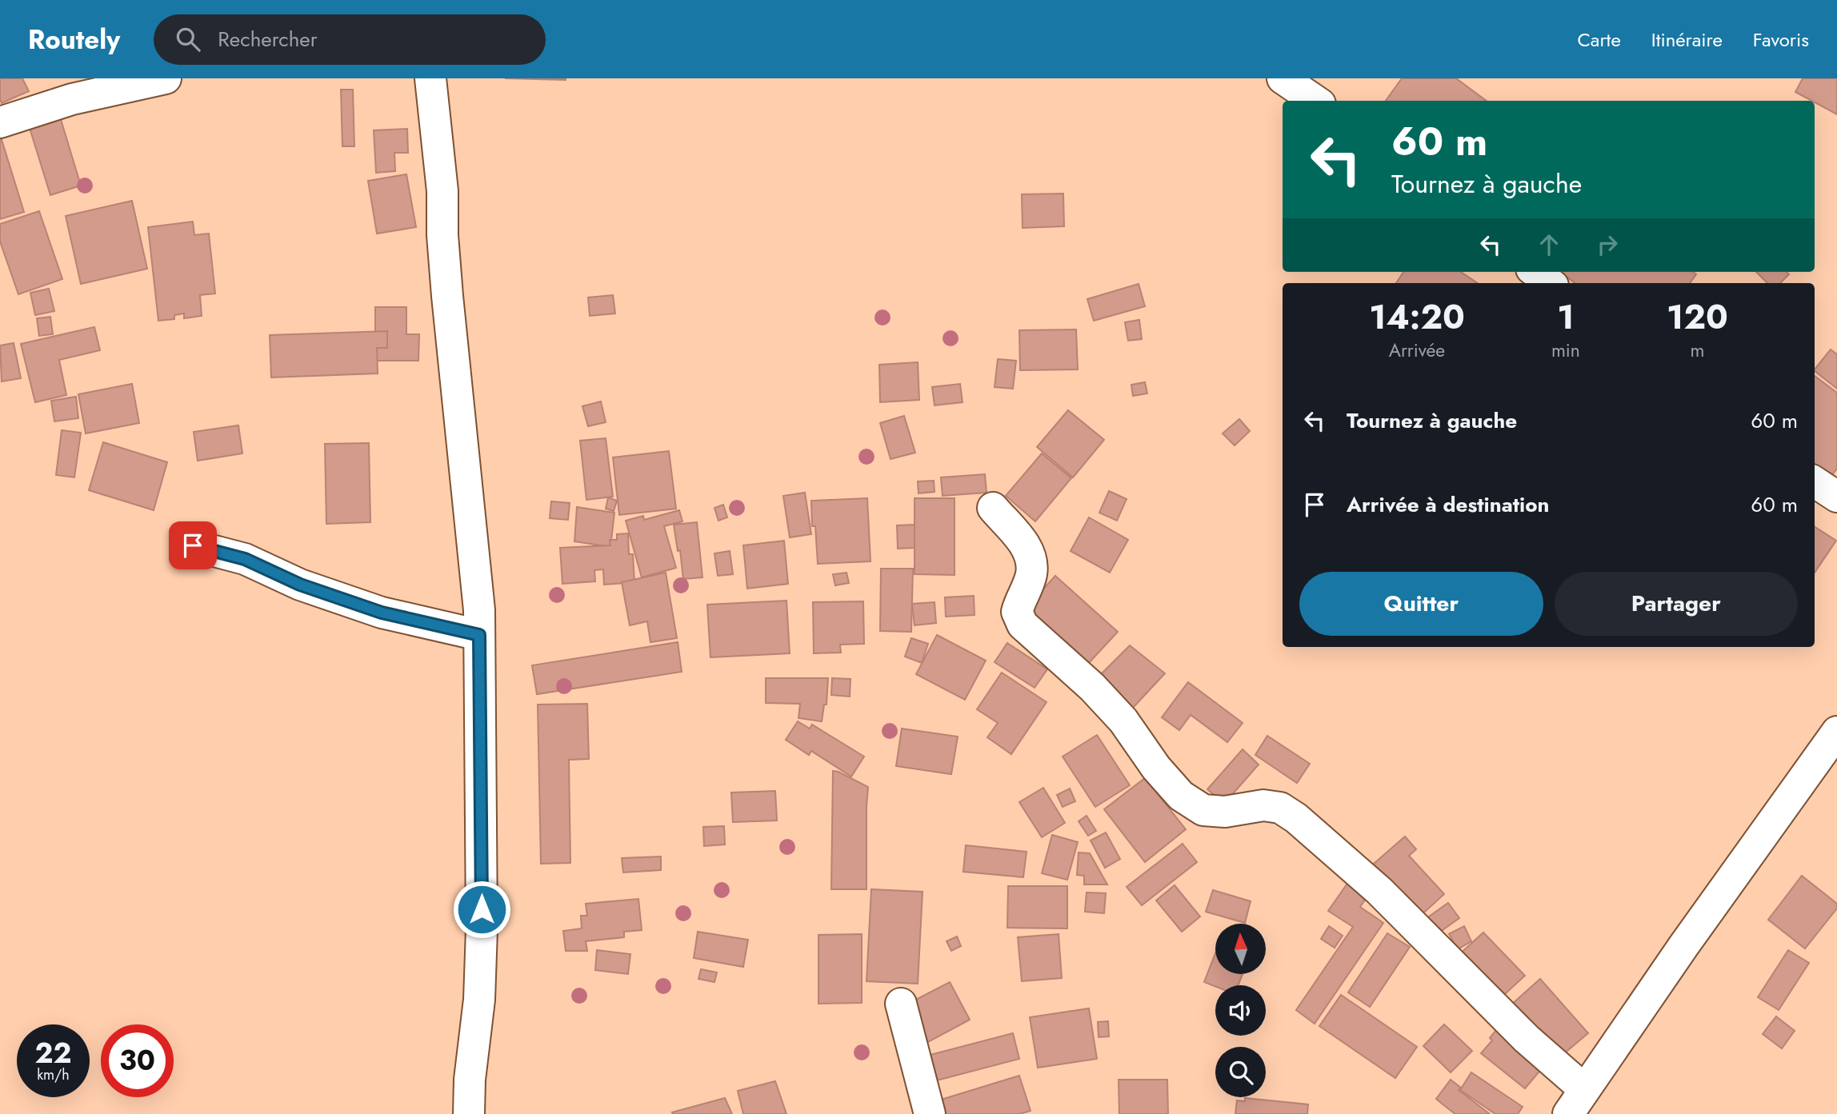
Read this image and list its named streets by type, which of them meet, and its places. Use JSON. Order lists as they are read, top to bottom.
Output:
{
  "north": "top",
  "page": {
    "header": "Routely",
    "search": "Rechercher",
    "nav": ["Carte", "Itinéraire", "Favoris"],
    "turn": ["60 m", "Tournez à gauche"],
    "eta": [
      "14:20",
      "Arrivée",
      "1",
      "min",
      "120",
      "m"
    ],
    "list": [
      {
        "name": "Tournez à gauche",
        "value": "60 m"
      },
      {
        "name": "Arrivée à destination",
        "value": "60 m"
      }
    ],
    "buttons": ["Quitter", "Partager"],
    "speed": "22 km/h",
    "limit": "30"
  }
}
